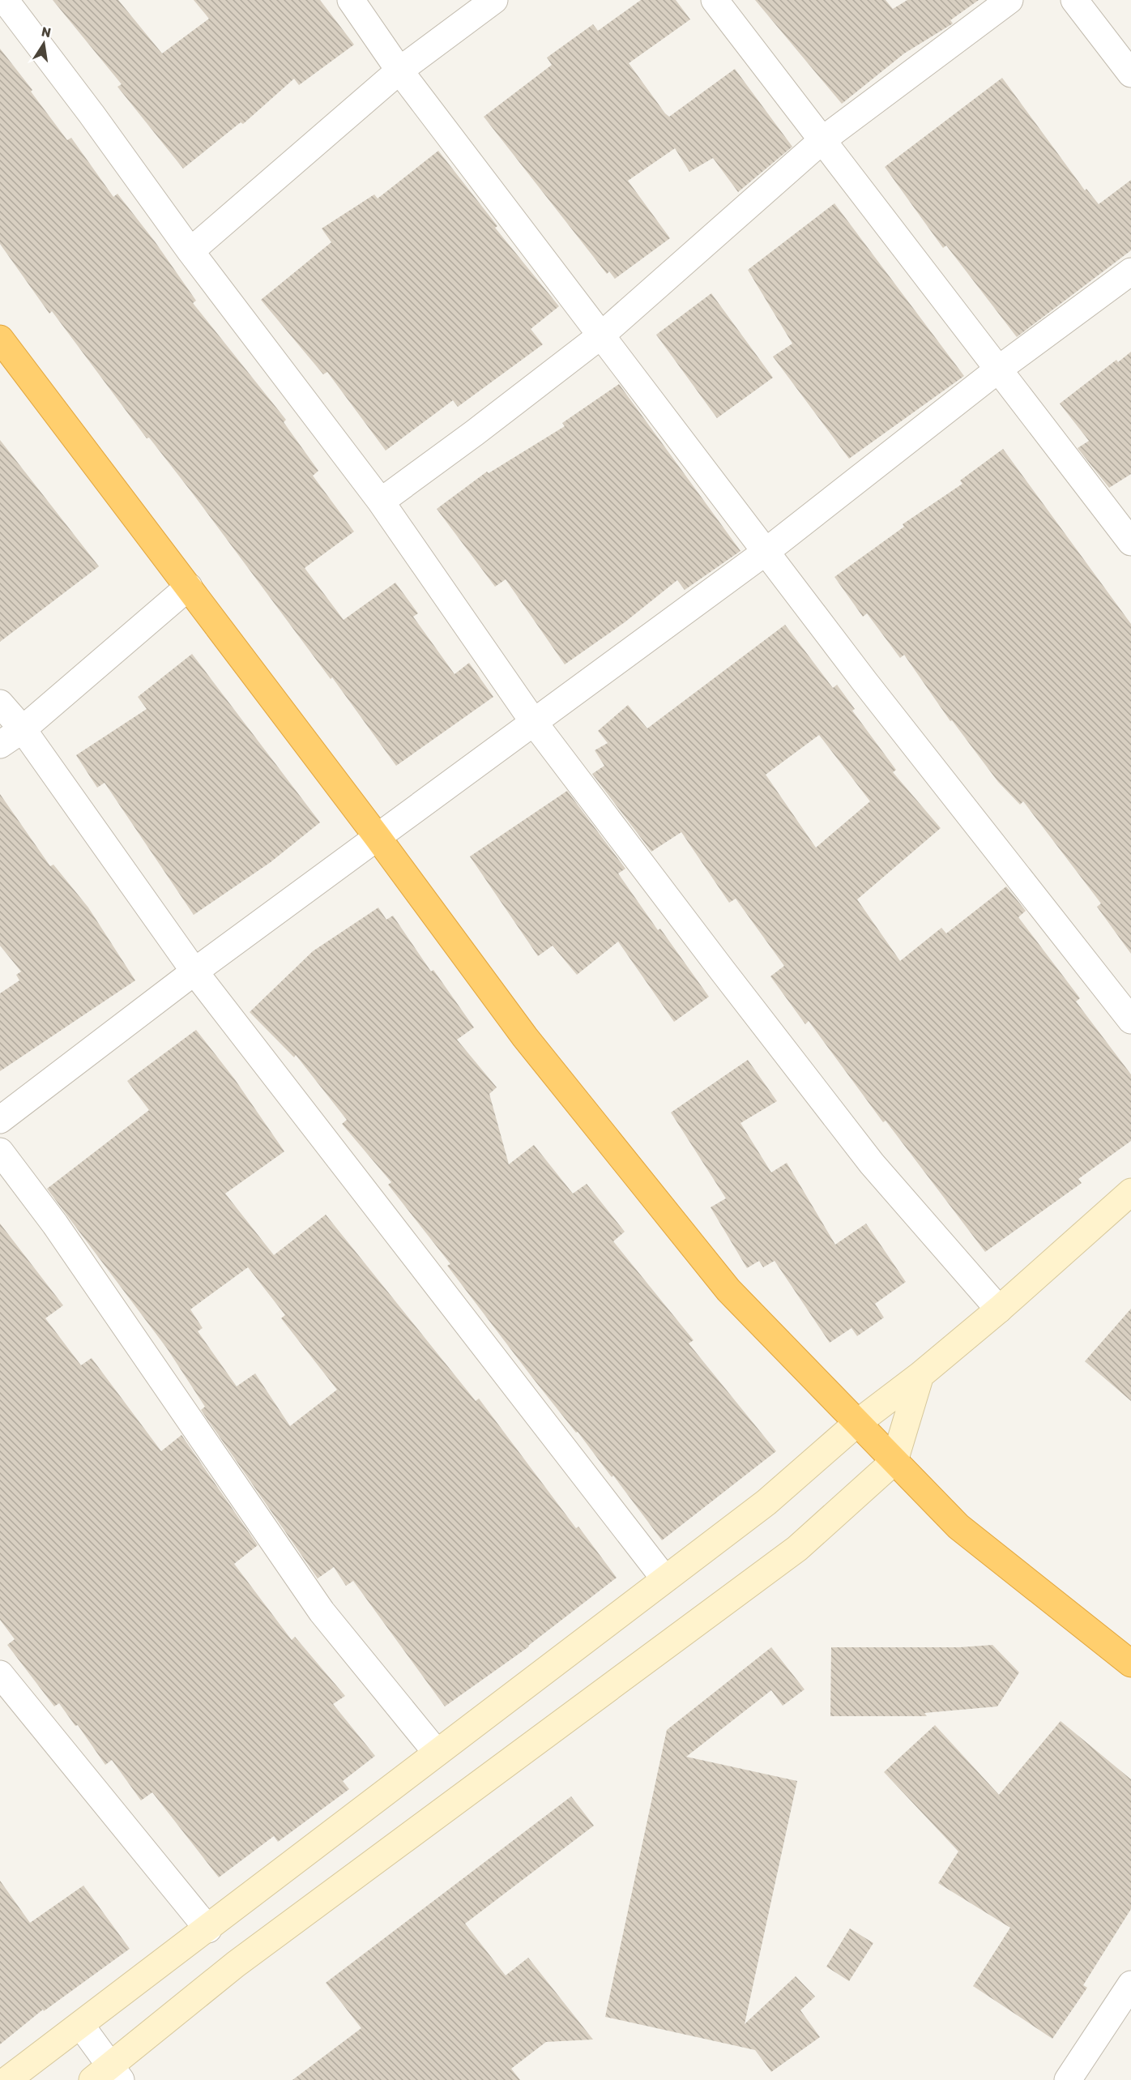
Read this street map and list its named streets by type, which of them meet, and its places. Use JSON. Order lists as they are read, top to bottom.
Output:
{
  "north": "top"
}
